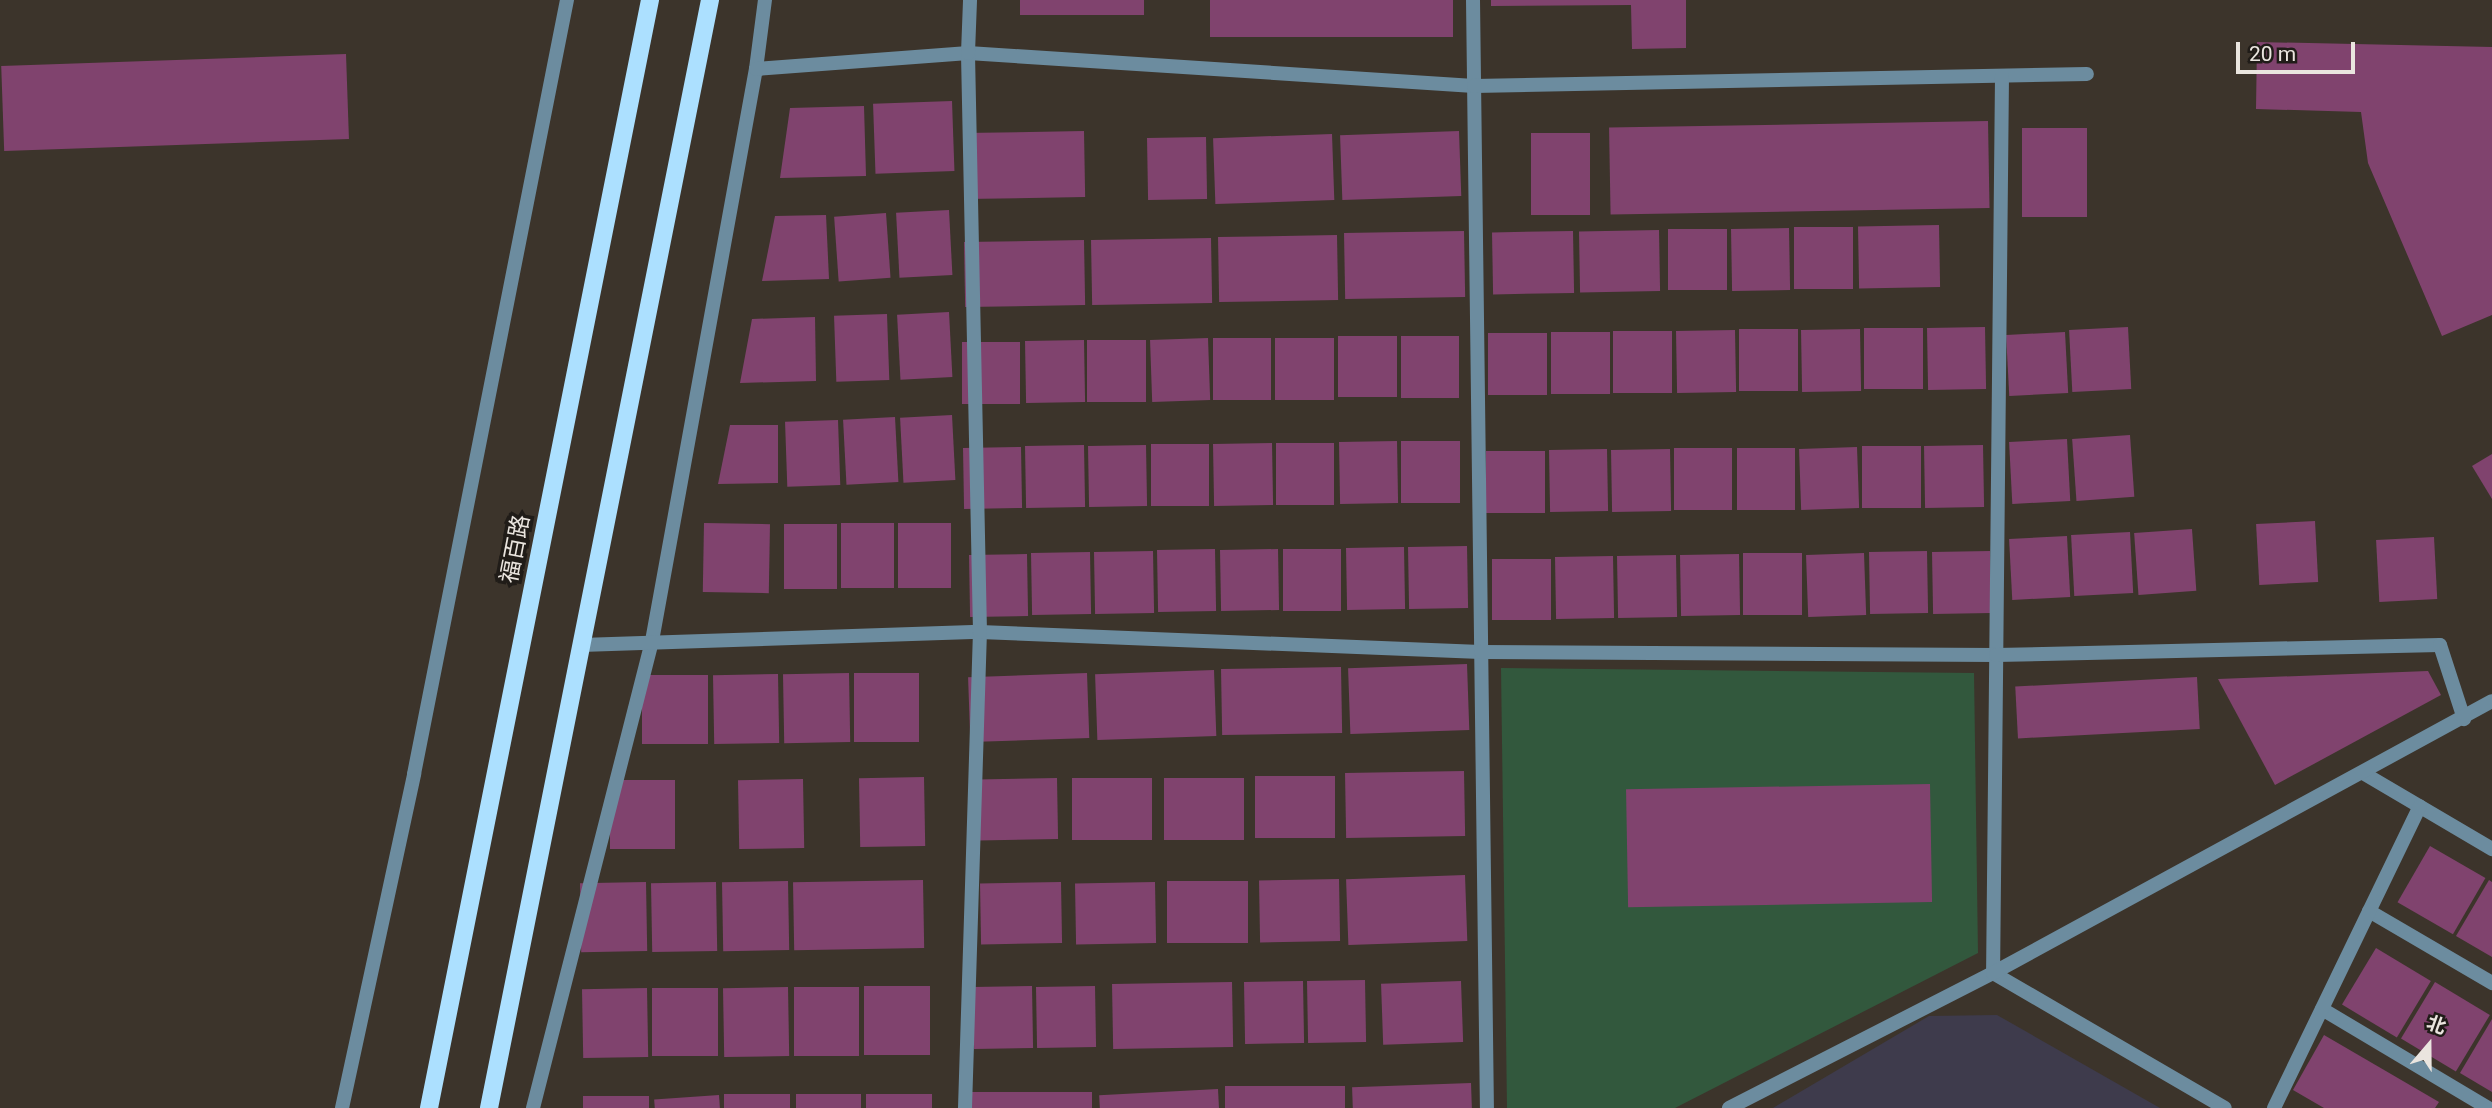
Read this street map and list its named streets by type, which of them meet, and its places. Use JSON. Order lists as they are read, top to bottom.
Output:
{
  "streets": {
    "main road": ["福百路"]
  },
  "scale_bar": "20 m",
  "north": "top"
}
